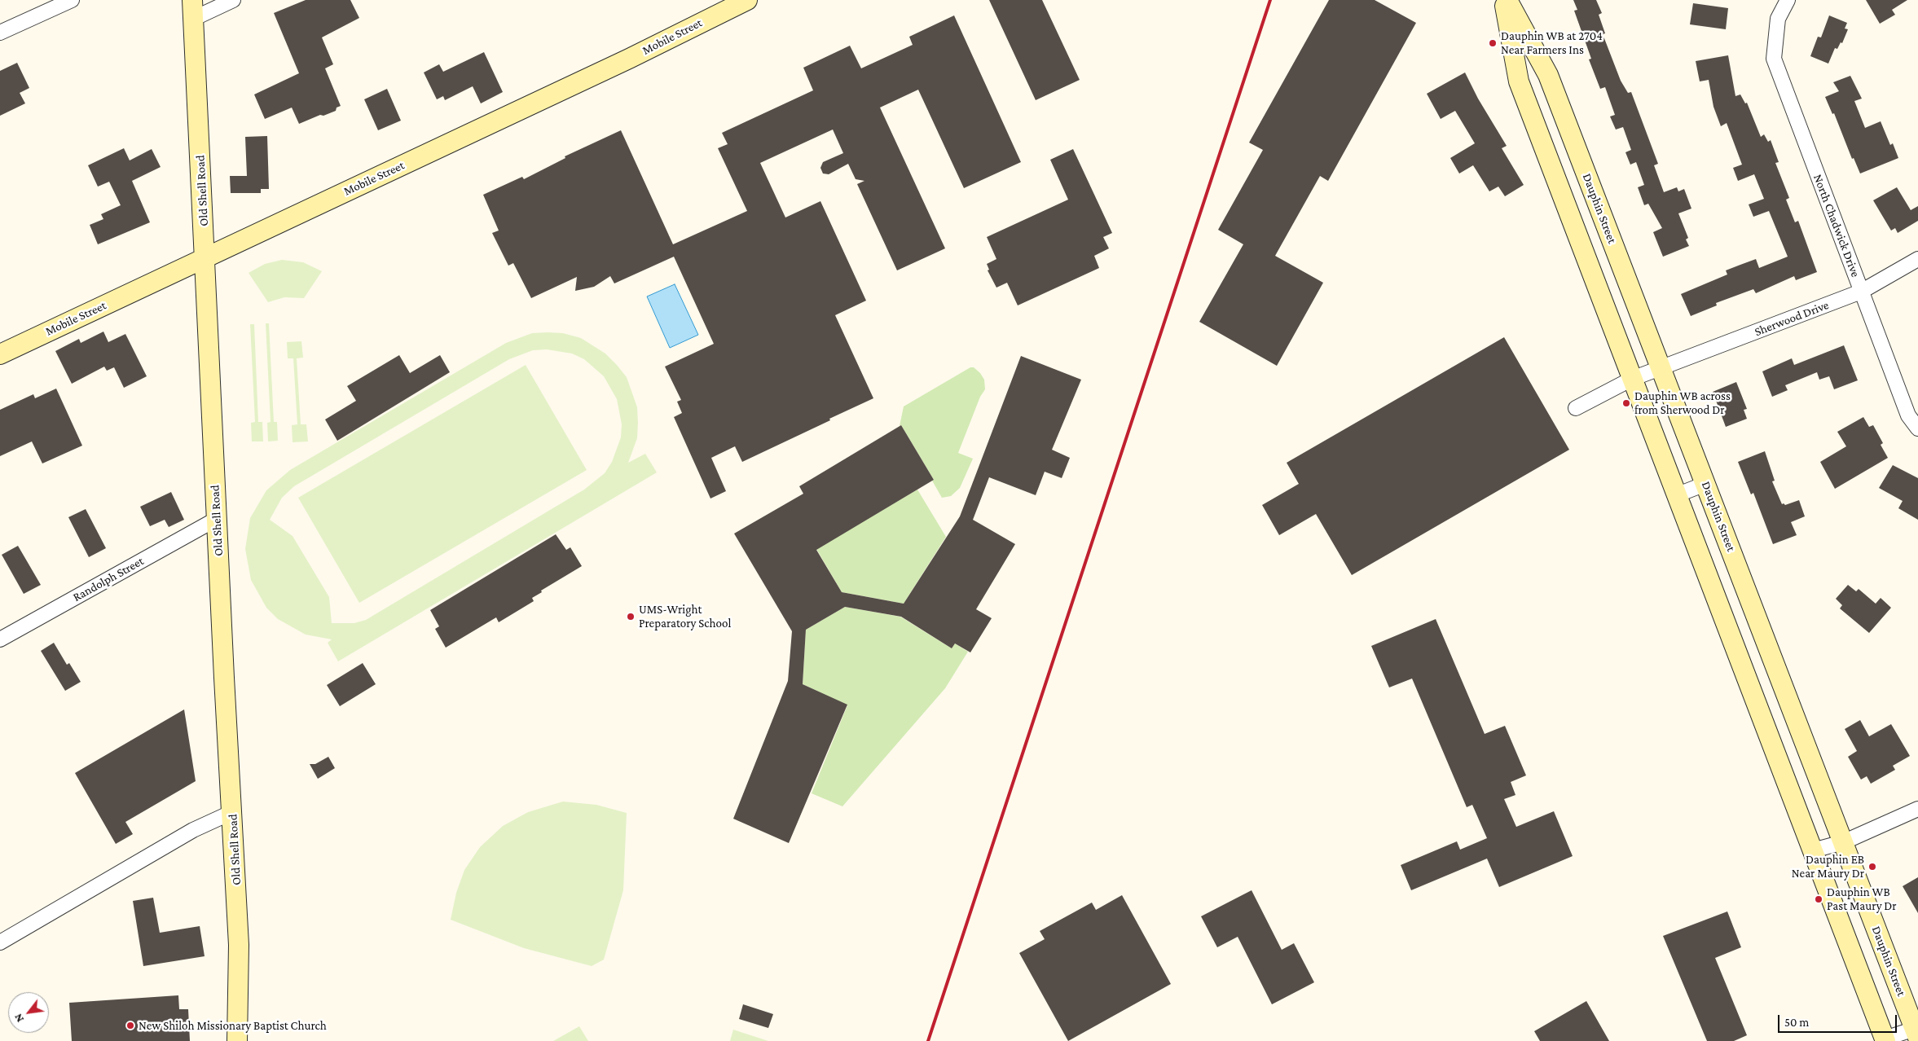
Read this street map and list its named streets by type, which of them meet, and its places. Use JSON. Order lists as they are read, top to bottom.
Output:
{
  "streets": {
    "main road": ["Mobile Street", "Old Shell Road", "Dauphin Street"],
    "street": ["North Chadwick Drive", "Sherwood Drive", "Randolph Street"]
  },
  "crossings": [
    ["Mobile Street", "Old Shell Road"],
    ["Old Shell Road", "Randolph Street"],
    ["Dauphin Street", "Sherwood Drive"],
    ["North Chadwick Drive", "Sherwood Drive"]
  ],
  "places": [
    "Dauphin WB at 2704 Near Farmers Ins",
    "Dauphin WB across from Sherwood Dr",
    "UMS-Wright Preparatory School",
    "Dauphin EB Near Maury Dr",
    "Dauphin WB Past Maury Dr",
    "New Shiloh Missionary Baptist Church"
  ],
  "scale_bar": "50 m",
  "north": "bottom left"
}
